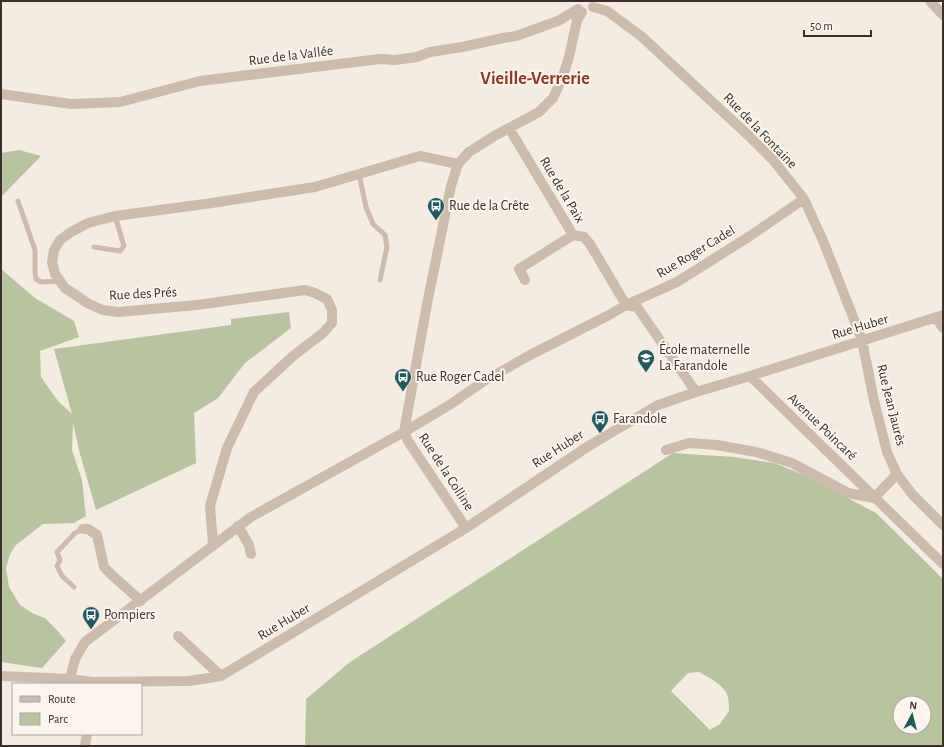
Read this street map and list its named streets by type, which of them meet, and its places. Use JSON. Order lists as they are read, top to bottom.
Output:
{
  "streets": {
    "street": [
      "Rue de la Vallée",
      "Rue de la Fontaine",
      "Rue de la Paix",
      "Rue Roger Cadel",
      "Rue des Prés",
      "Rue Huber",
      "Rue Jean Jaurès",
      "Avenue Poincaré",
      "Rue de la Colline"
    ]
  },
  "crossings": [
    ["Rue de la Vallée", "Rue de la Fontaine"],
    ["Rue de la Fontaine", "Rue Roger Cadel"],
    ["Rue de la Fontaine", "Rue Huber"],
    ["Rue de la Fontaine", "Rue Jean Jaurès"],
    ["Rue de la Paix", "Rue Roger Cadel"],
    ["Rue Roger Cadel", "Rue des Prés"],
    ["Rue Roger Cadel", "Rue Huber"],
    ["Rue Roger Cadel", "Rue de la Colline"],
    ["Rue Huber", "Rue Jean Jaurès"],
    ["Rue Huber", "Avenue Poincaré"],
    ["Rue Huber", "Rue de la Colline"]
  ],
  "districts": ["Vieille-Verrerie"],
  "places": {
    "bus stop": [
      "Rue de la Crête",
      "Rue Roger Cadel",
      "Farandole",
      "Pompiers"
    ],
    "school or university": ["École maternelle La Farandole"]
  },
  "legend": ["Route", "Parc"],
  "scale_bar": "50 m",
  "north": "top"
}
